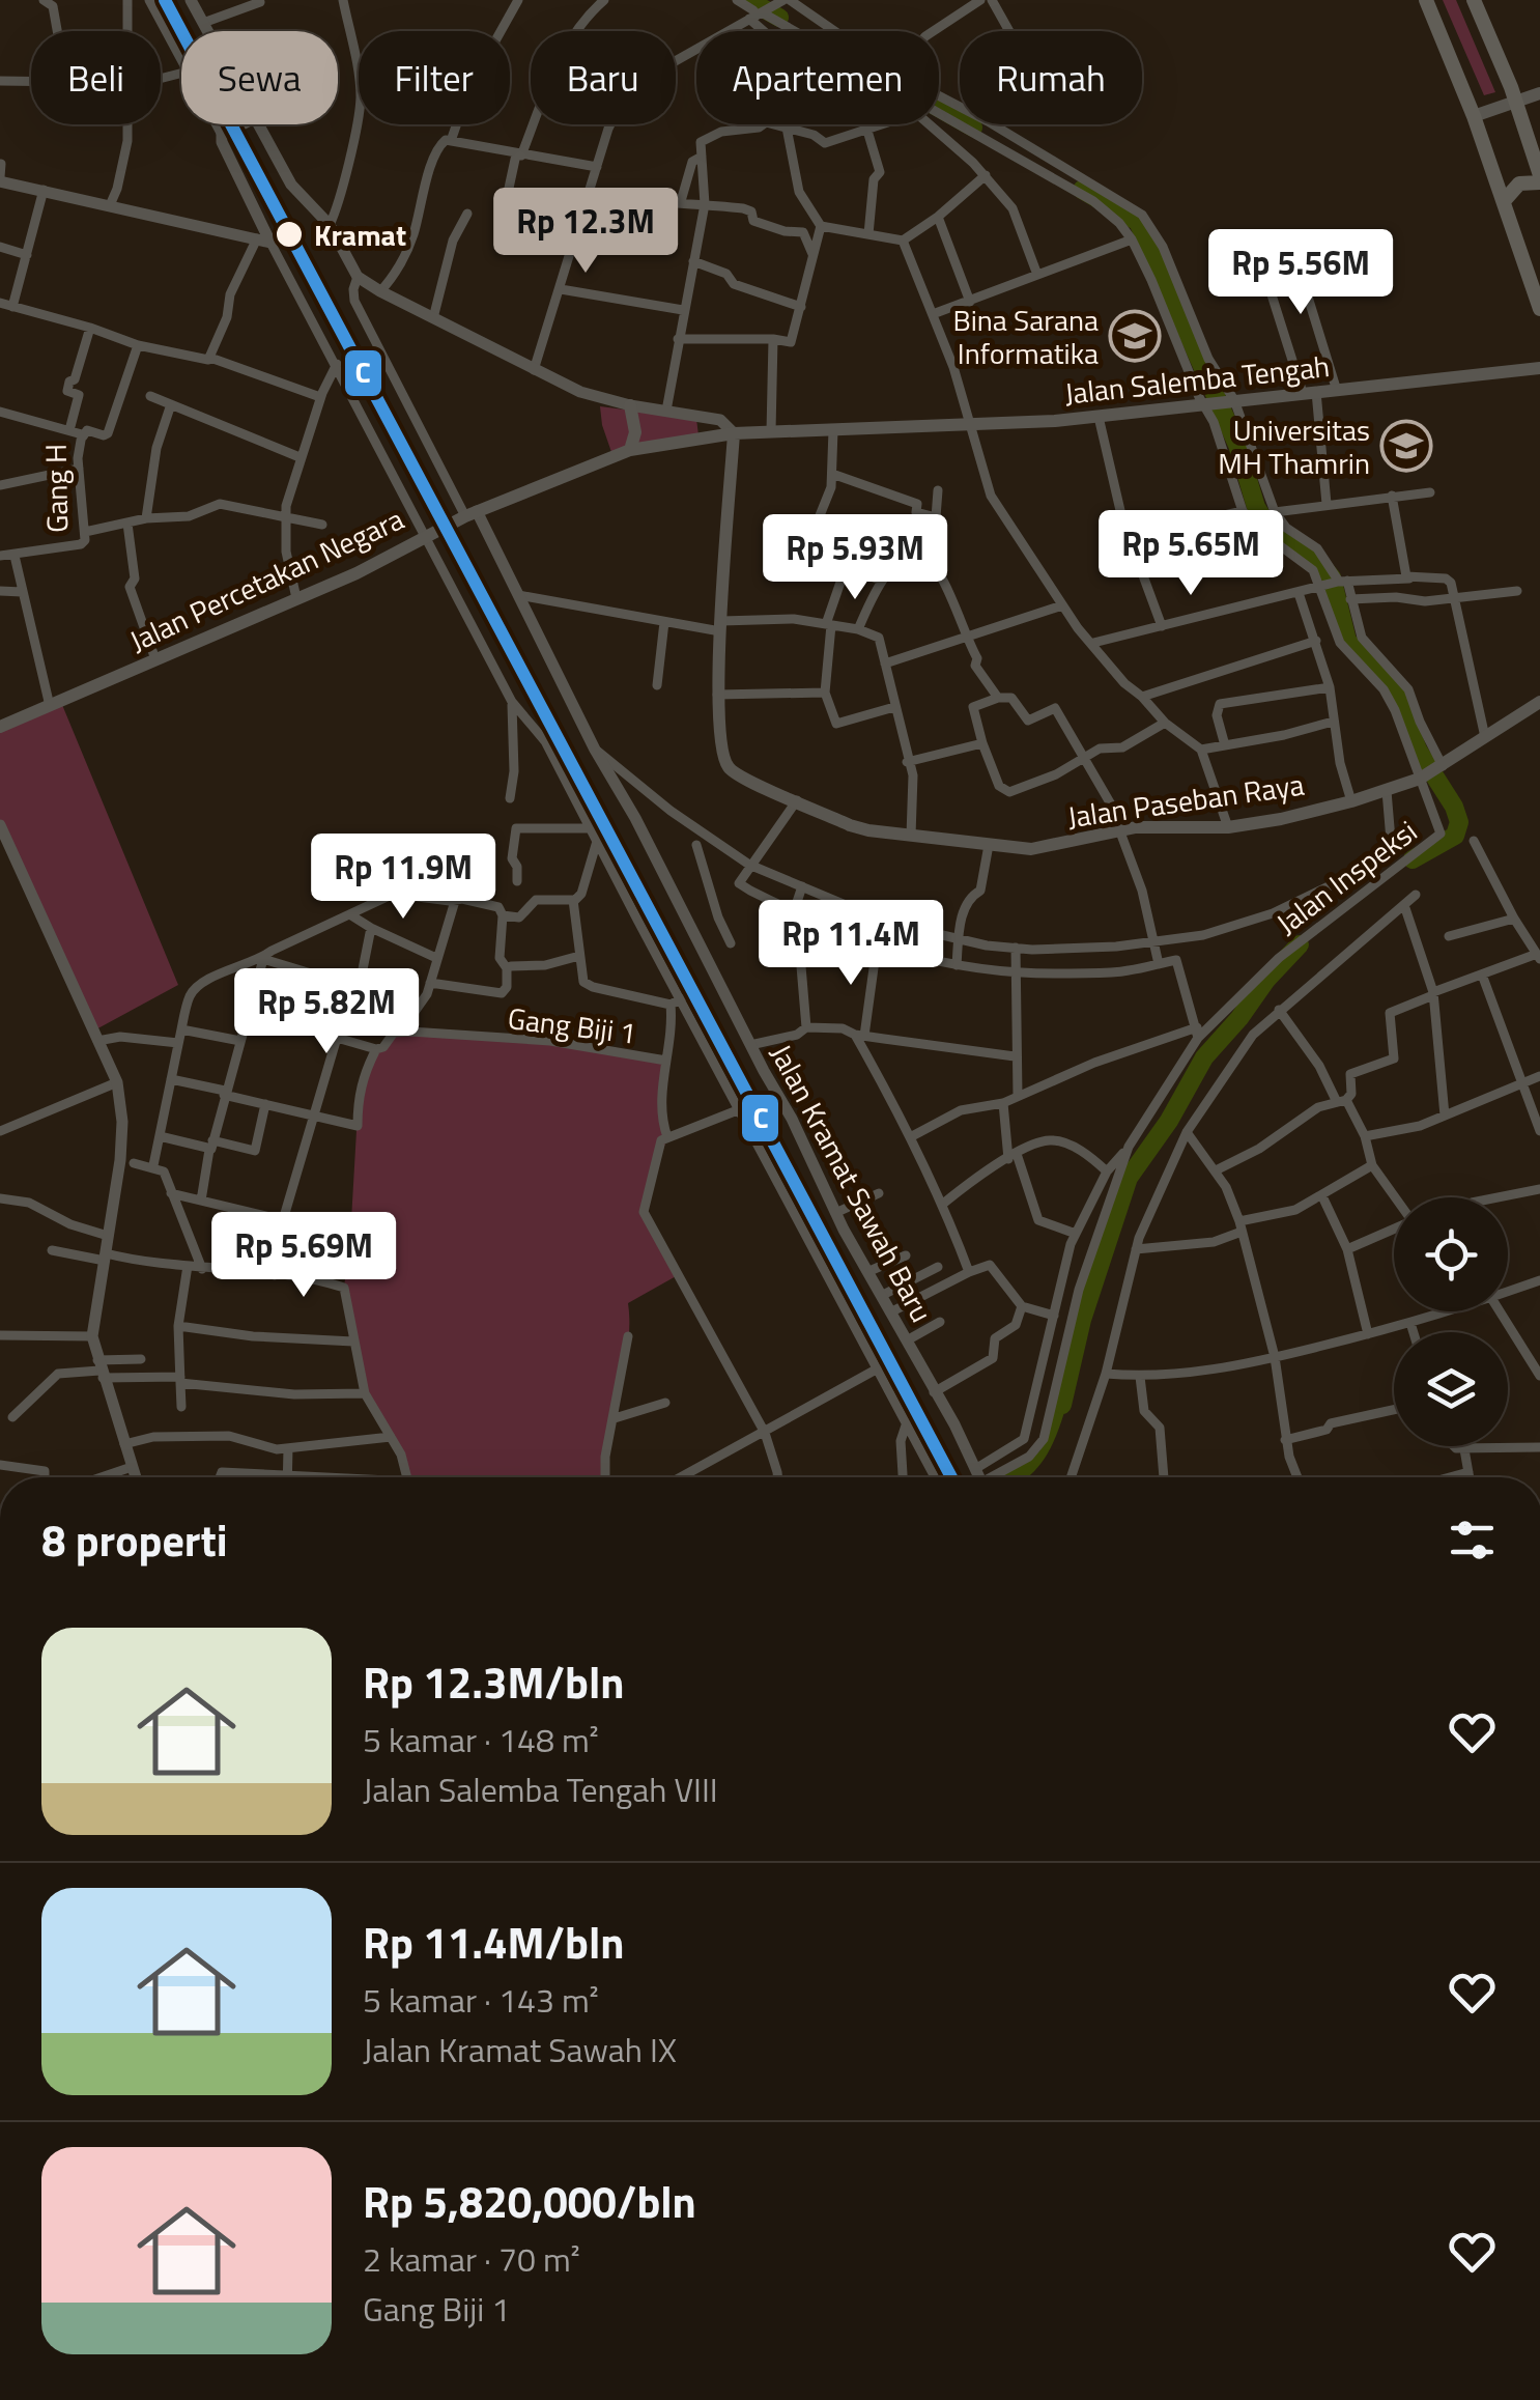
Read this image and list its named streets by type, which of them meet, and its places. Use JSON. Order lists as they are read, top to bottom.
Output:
{
  "streets": {
    "main road": ["Jalan Salemba Tengah", "Jalan Percetakan Negara", "Jalan Paseban Raya"],
    "street": [
      "Gang H",
      "Jalan Inspeksi",
      "Gang Biji 1",
      "Jalan Kramat Sawah Baru"
    ]
  },
  "crossings": [
    ["Jalan Salemba Tengah", "Jalan Percetakan Negara"],
    ["Jalan Salemba Tengah", "Jalan Paseban Raya"],
    ["Jalan Salemba Tengah", "Jalan Inspeksi"],
    ["Jalan Percetakan Negara", "Jalan Paseban Raya"],
    ["Jalan Percetakan Negara", "Jalan Kramat Sawah Baru"],
    ["Jalan Paseban Raya", "Jalan Inspeksi"]
  ],
  "places": {
    "other": ["Kramat"],
    "school or university": ["Bina Sarana Informatika", "Universitas MH Thamrin"]
  },
  "lines": ["transit line C"],
  "page": {
    "chip": [
      "Beli",
      "Sewa",
      "Filter",
      "Baru",
      "Apartemen",
      "Rumah"
    ],
    "price": [
      "Rp 12.3M",
      "Rp 5.56M",
      "Rp 5.65M",
      "Rp 5.93M",
      "Rp 11.9M",
      "Rp 11.4M",
      "Rp 5.82M",
      "Rp 5.69M"
    ],
    "heading": "8 properti",
    "list": [
      {
        "name": "Rp 12.3M/bln",
        "note": "5 kamar · 148 m² · Jalan Salemba Tengah VIII"
      },
      {
        "name": "Rp 11.4M/bln",
        "note": "5 kamar · 143 m² · Jalan Kramat Sawah IX"
      },
      {
        "name": "Rp 5,820,000/bln",
        "note": "2 kamar · 70 m² · Gang Biji 1"
      }
    ]
  }
}
